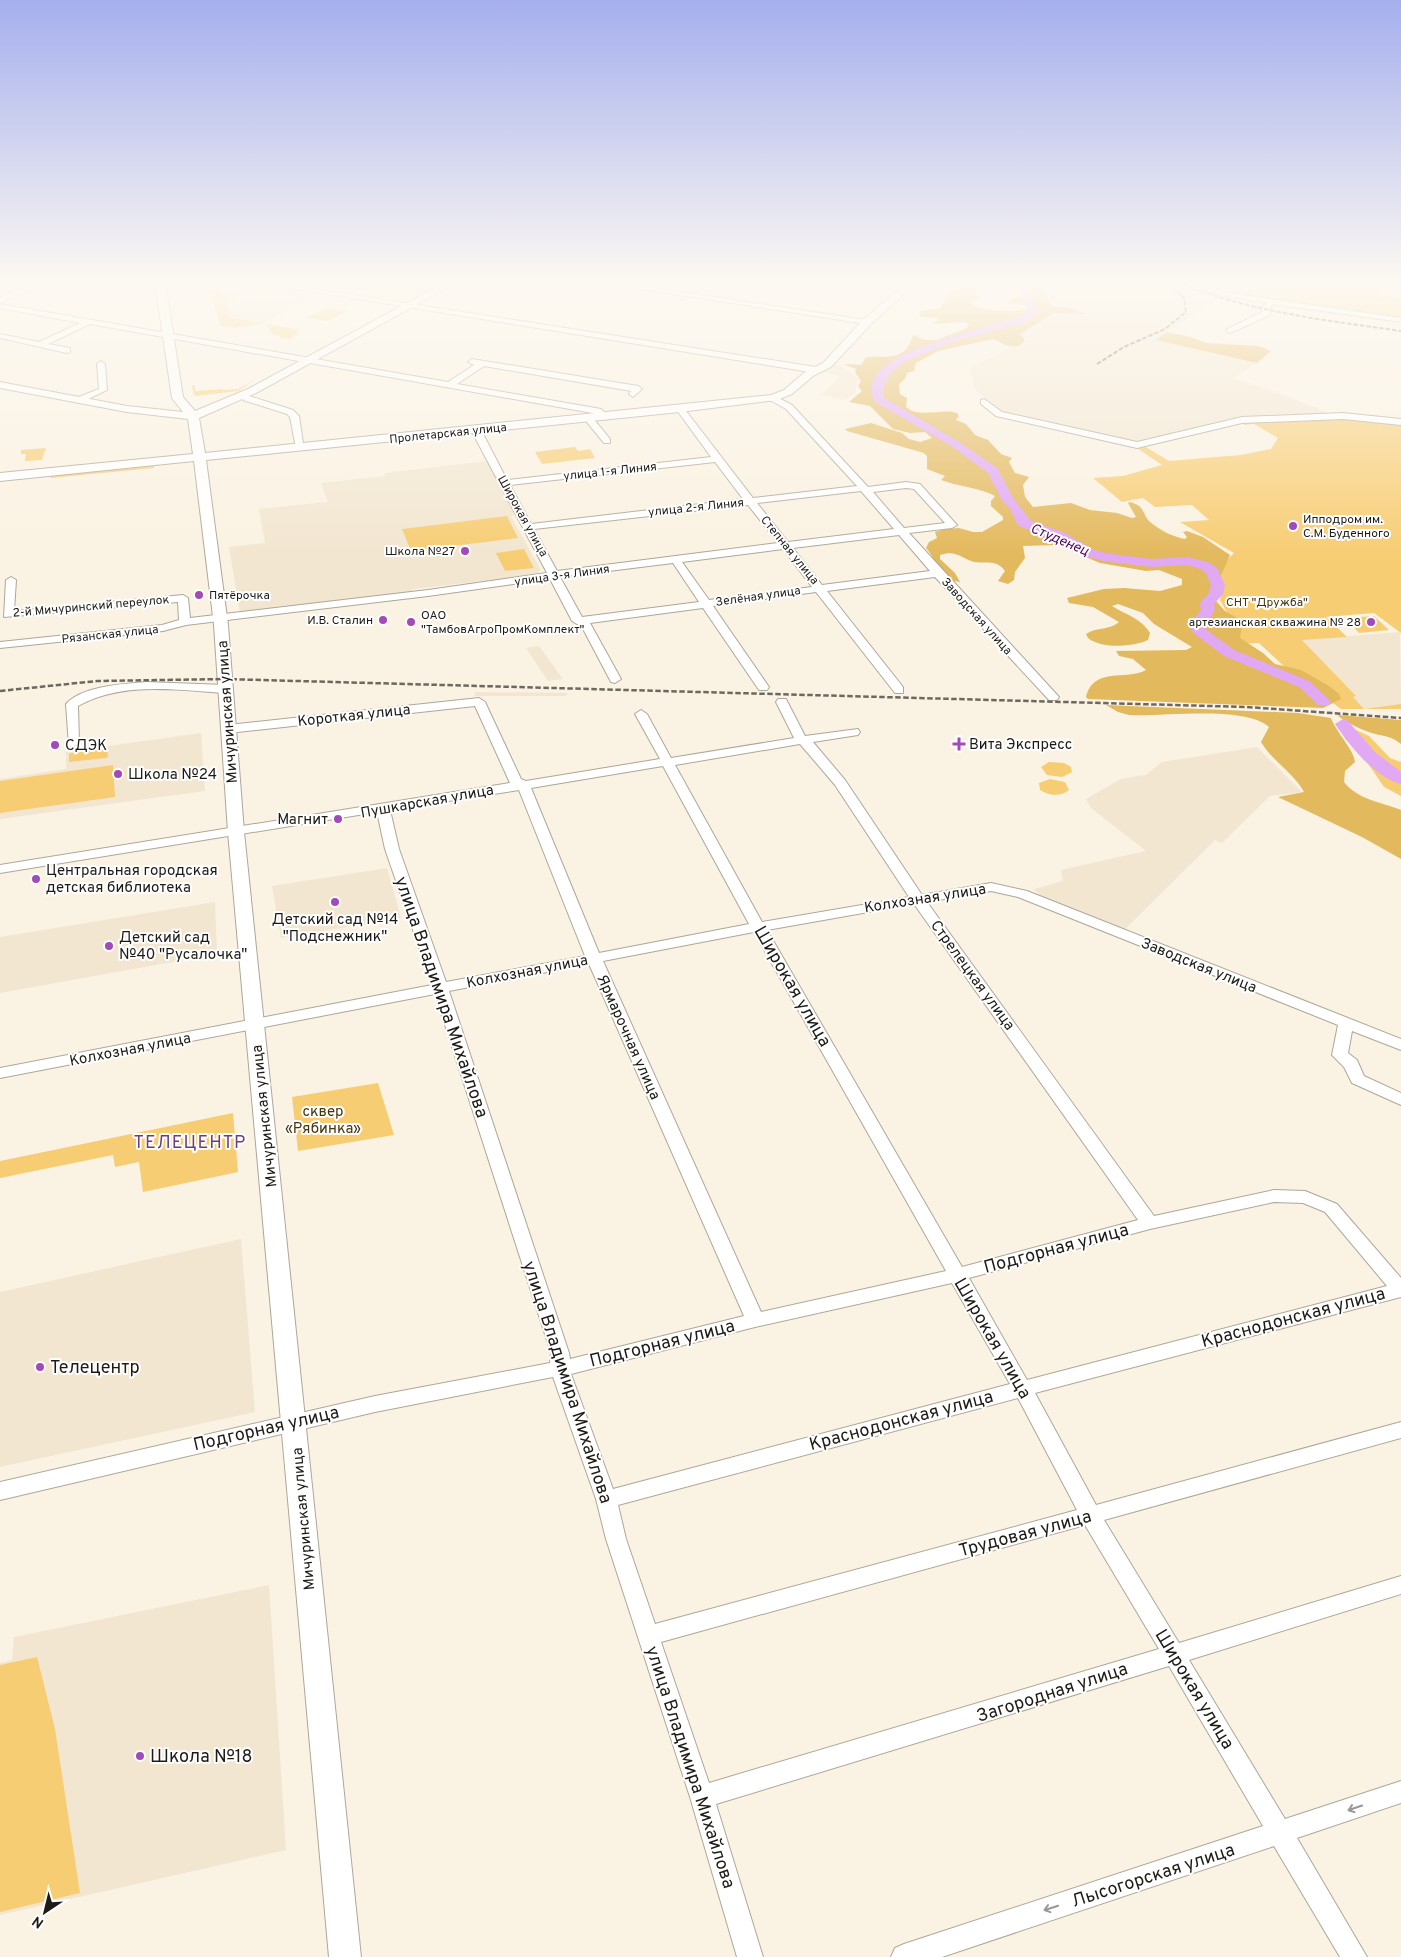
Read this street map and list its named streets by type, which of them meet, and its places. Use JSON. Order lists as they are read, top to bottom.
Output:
{
  "streets": {
    "main road": ["Пролетарская улица", "Мичуринская улица"],
    "street": [
      "улица 1-я Линия",
      "улица 2-я Линия",
      "Широкая улица",
      "Степная улица",
      "улица 3-я Линия",
      "Зелёная улица",
      "2-й Мичуринский переулок",
      "Заводская улица",
      "Рязанская улица",
      "Короткая улица",
      "Пушкарская улица",
      "Колхозная улица",
      "Стрелецкая улица",
      "улица Владимира Михайлова",
      "Ярмарочная улица",
      "Подгорная улица",
      "Краснодонская улица",
      "Трудовая улица",
      "Загородная улица",
      "Лысогорская улица"
    ]
  },
  "crossings": [
    ["Пролетарская улица", "Широкая улица"],
    ["Пролетарская улица", "Степная улица"],
    ["Пролетарская улица", "Заводская улица"],
    ["Пролетарская улица", "Мичуринская улица"],
    ["улица 1-я Линия", "Широкая улица"],
    ["улица 1-я Линия", "Степная улица"],
    ["улица 2-я Линия", "Широкая улица"],
    ["улица 2-я Линия", "Степная улица"],
    ["улица 2-я Линия", "Заводская улица"],
    ["Широкая улица", "улица 3-я Линия"],
    ["Широкая улица", "Зелёная улица"],
    ["Широкая улица", "Пушкарская улица"],
    ["Широкая улица", "Колхозная улица"],
    ["Широкая улица", "Подгорная улица"],
    ["Широкая улица", "Краснодонская улица"],
    ["Широкая улица", "Трудовая улица"],
    ["Широкая улица", "Загородная улица"],
    ["Широкая улица", "Лысогорская улица"],
    ["Степная улица", "улица 3-я Линия"],
    ["Степная улица", "Зелёная улица"],
    ["улица 3-я Линия", "Заводская улица"],
    ["улица 3-я Линия", "Рязанская улица"],
    ["улица 3-я Линия", "Мичуринская улица"],
    ["Зелёная улица", "Заводская улица"],
    ["2-й Мичуринский переулок", "Рязанская улица"],
    ["Заводская улица", "Колхозная улица"],
    ["Рязанская улица", "Мичуринская улица"],
    ["Мичуринская улица", "Короткая улица"],
    ["Мичуринская улица", "Пушкарская улица"],
    ["Мичуринская улица", "Колхозная улица"],
    ["Мичуринская улица", "Подгорная улица"],
    ["Короткая улица", "Ярмарочная улица"],
    ["Пушкарская улица", "Стрелецкая улица"],
    ["Пушкарская улица", "улица Владимира Михайлова"],
    ["Пушкарская улица", "Ярмарочная улица"],
    ["Колхозная улица", "Стрелецкая улица"],
    ["Колхозная улица", "улица Владимира Михайлова"],
    ["Колхозная улица", "Ярмарочная улица"],
    ["Стрелецкая улица", "Подгорная улица"],
    ["улица Владимира Михайлова", "Подгорная улица"],
    ["улица Владимира Михайлова", "Краснодонская улица"],
    ["улица Владимира Михайлова", "Трудовая улица"],
    ["улица Владимира Михайлова", "Загородная улица"],
    ["Ярмарочная улица", "Подгорная улица"],
    ["Подгорная улица", "Краснодонская улица"]
  ],
  "one_way": ["Лысогорская улица"],
  "districts": ["ТЕЛЕЦЕНТР"],
  "water": ["Студенец"],
  "parks": ["СНТ \"Дружба\"", "сквер «Рябинка»"],
  "places": {
    "other": [
      "Ипподром им. С.М. Буденного",
      "Школа №27",
      "Пятёрочка",
      "И.В. Сталин",
      "ОАО \"ТамбовАгроПромКомплект\"",
      "артезианская скважина № 28",
      "СДЭК",
      "Школа №24",
      "Магнит",
      "Центральная городская детская библиотека",
      "Детский сад №14 \"Подснежник\"",
      "Детский сад №40 \"Русалочка\"",
      "Телецентр",
      "Школа №18"
    ],
    "health": ["Вита Экспресс"]
  },
  "north": "bottom left"
}
